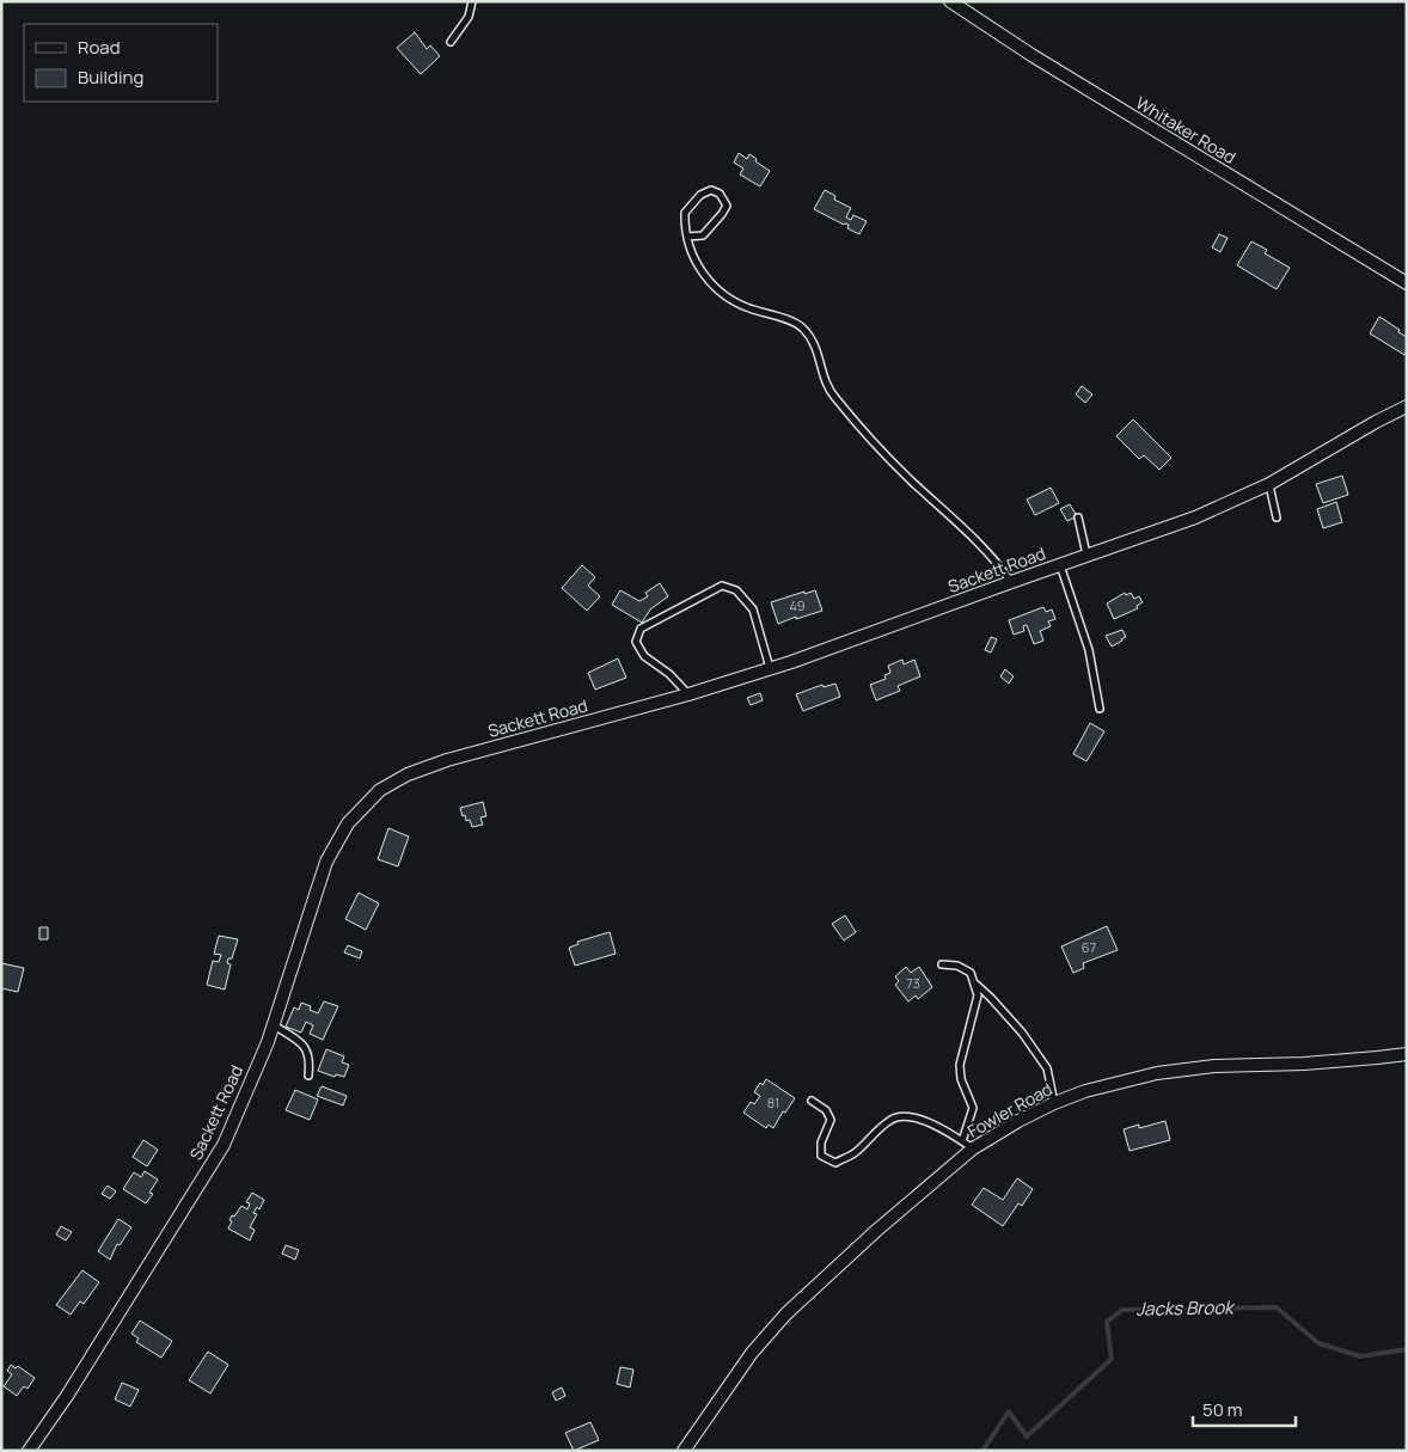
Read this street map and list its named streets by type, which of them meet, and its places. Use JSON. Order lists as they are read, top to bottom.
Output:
{
  "streets": {
    "street": ["Whitaker Road", "Sackett Road", "Fowler Road"]
  },
  "water": ["Jacks Brook"],
  "house_numbers": [
    "49",
    "67",
    "73",
    "81"
  ],
  "legend": ["Road", "Building"],
  "scale_bar": "50 m"
}
